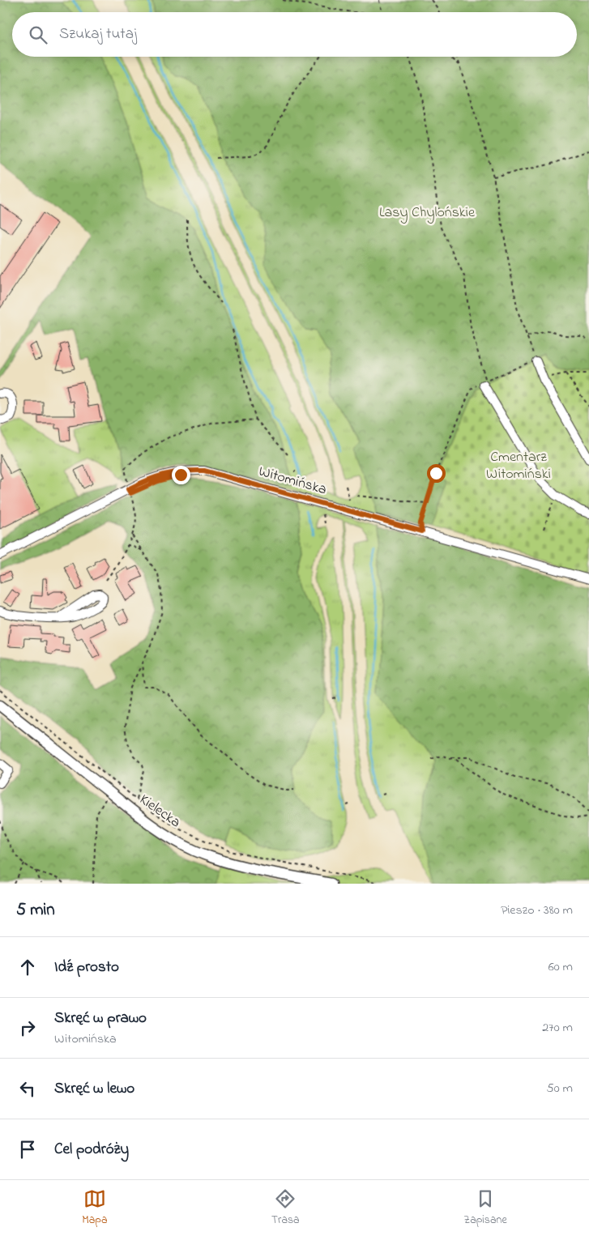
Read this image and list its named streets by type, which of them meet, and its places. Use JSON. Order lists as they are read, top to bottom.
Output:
{
  "streets": {
    "main road": ["Kielecka"],
    "street": ["Witomińska"]
  },
  "parks": ["Lasy Chylońskie", "Cmentarz Witomiński"],
  "page": {
    "search": "Szukaj tutaj",
    "heading": ["5 min", "Pieszo · 380 m"],
    "list": [
      ["Idź prosto", "60 m"],
      ["Skręć w prawo", "Witomińska", "270 m"],
      ["Skręć w lewo", "50 m"],
      "Cel podróży"
    ],
    "nav": ["Mapa", "Trasa", "Zapisane"]
  }
}
